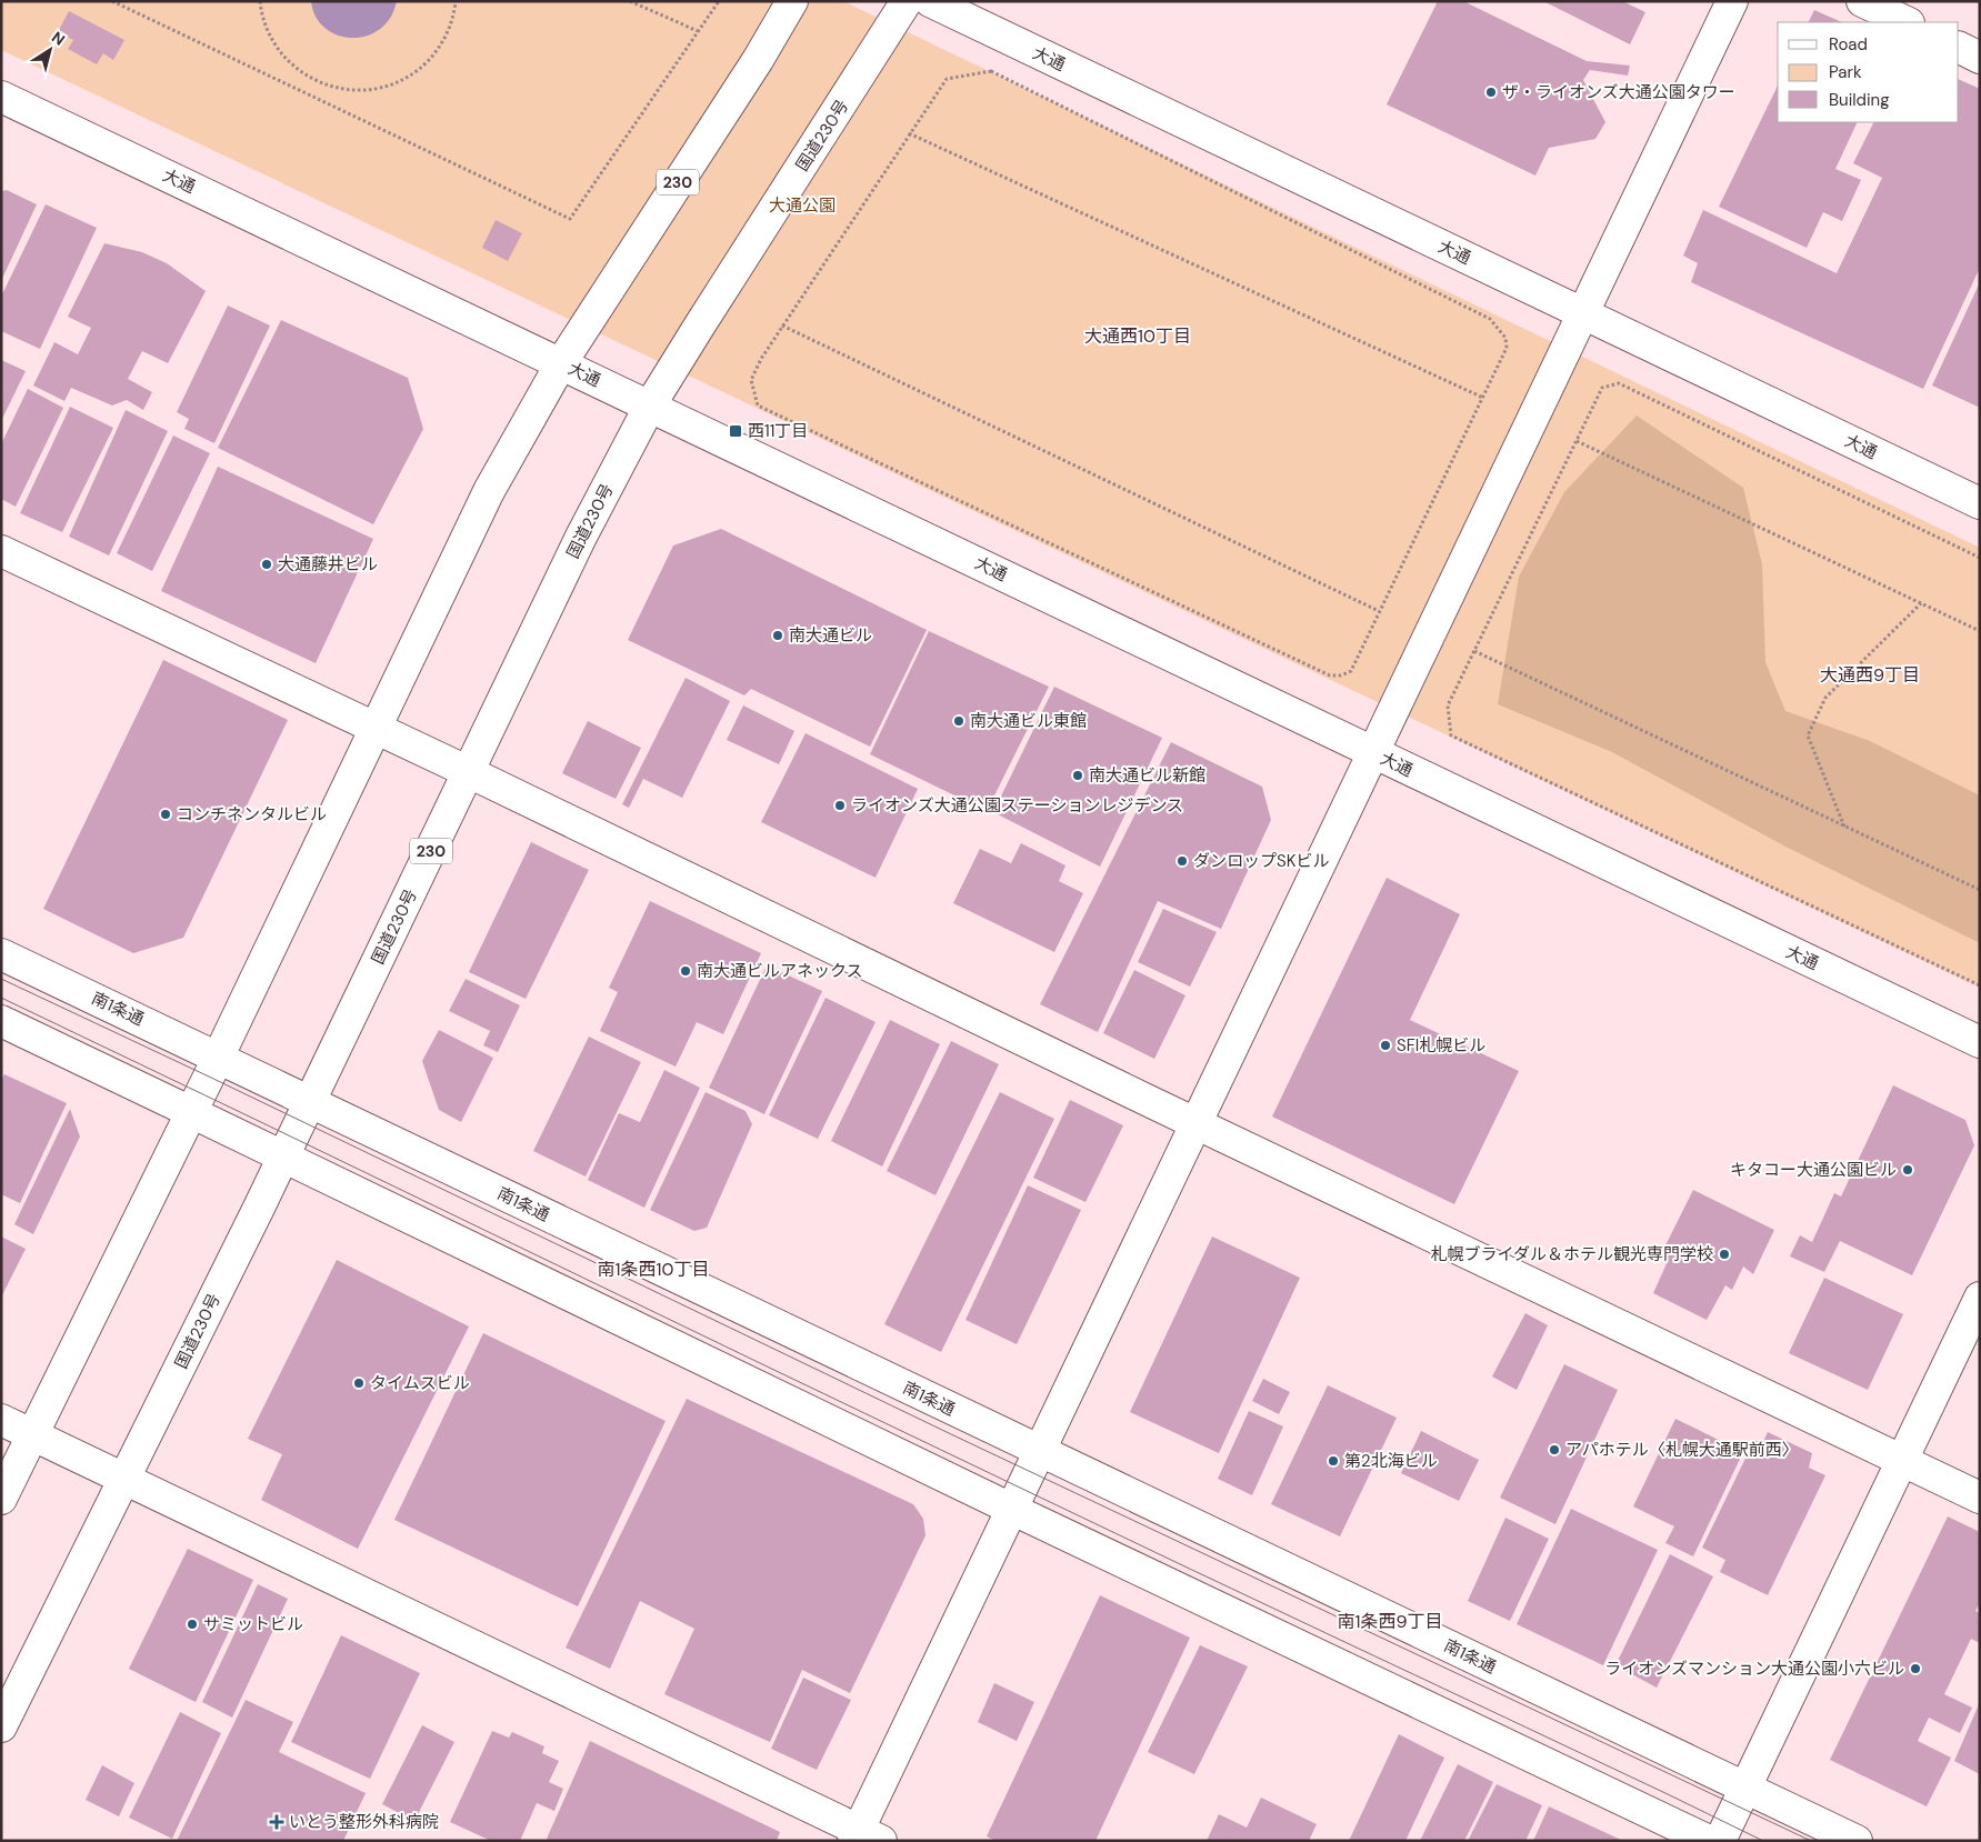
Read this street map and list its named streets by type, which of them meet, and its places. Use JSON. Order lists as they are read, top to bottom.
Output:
{
  "streets": {
    "main road": [
      "大通",
      "国道230号",
      "230",
      "南1条通"
    ]
  },
  "crossings": [
    ["大通", "国道230号"],
    ["大通", "230"],
    ["国道230号", "南1条通"],
    ["230", "南1条通"]
  ],
  "districts": [
    "大通西10丁目",
    "大通西9丁目",
    "南1条西10丁目",
    "南1条西9丁目"
  ],
  "parks": ["大通公園"],
  "places": {
    "other": [
      "ザ・ライオンズ大通公園タワー",
      "大通藤井ビル",
      "南大通ビル",
      "南大通ビル東館",
      "南大通ビル新館",
      "ライオンズ大通公園ステーションレジデンス",
      "コンチネンタルビル",
      "ダンロップSKビル",
      "南大通ビルアネックス",
      "SFI札幌ビル",
      "キタコー大通公園ビル",
      "札幌ブライダル＆ホテル観光専門学校",
      "タイムスビル",
      "アパホテル〈札幌大通駅前西〉",
      "第2北海ビル",
      "サミットビル",
      "ライオンズマンション大通公園小六ビル"
    ],
    "transit": ["西11丁目"],
    "health": ["いとう整形外科病院"]
  },
  "legend": ["Road", "Park", "Building"],
  "north": "top right"
}
